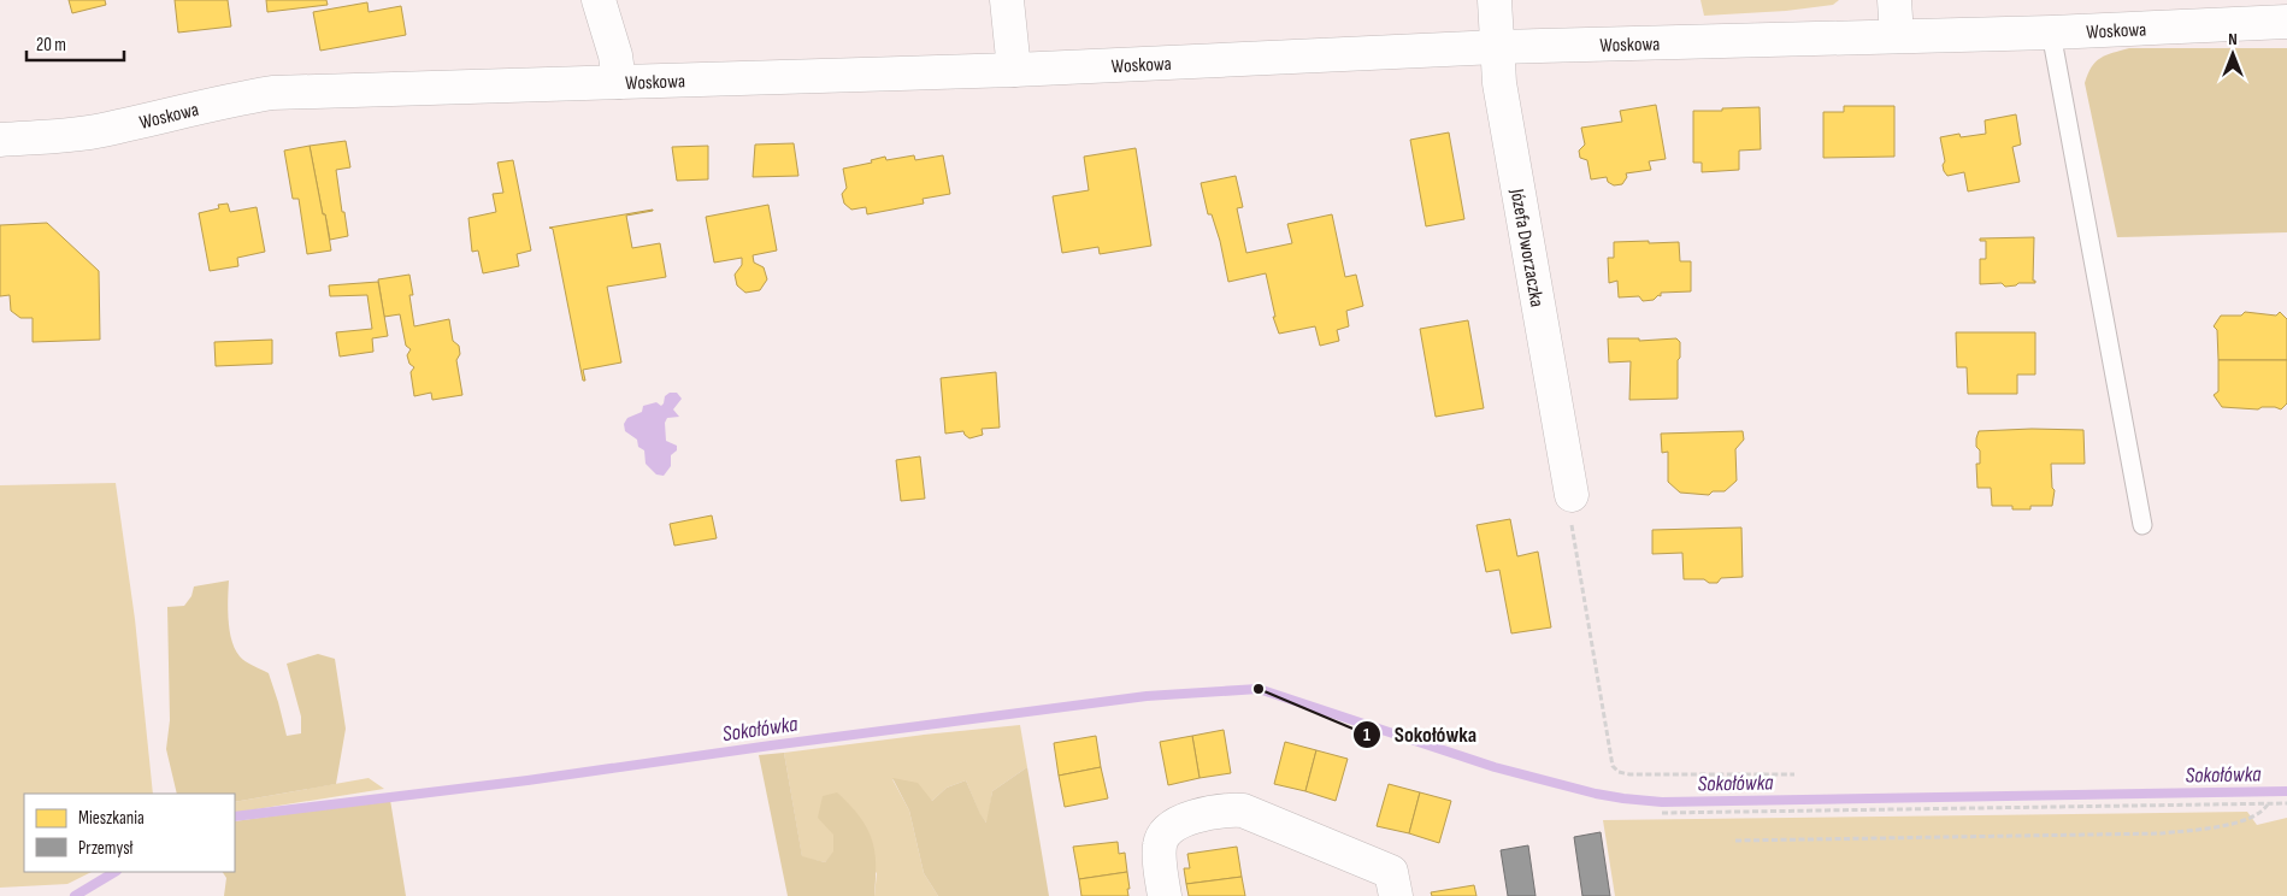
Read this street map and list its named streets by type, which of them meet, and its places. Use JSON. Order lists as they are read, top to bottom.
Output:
{
  "streets": {
    "street": ["Woskowa", "Józefa Dworzaczka"]
  },
  "crossings": [
    ["Woskowa", "Józefa Dworzaczka"]
  ],
  "water": ["Sokołówka"],
  "places": ["Sokołówka"],
  "legend": ["Mieszkania", "Przemysł"],
  "scale_bar": "20 m",
  "north": "top"
}
